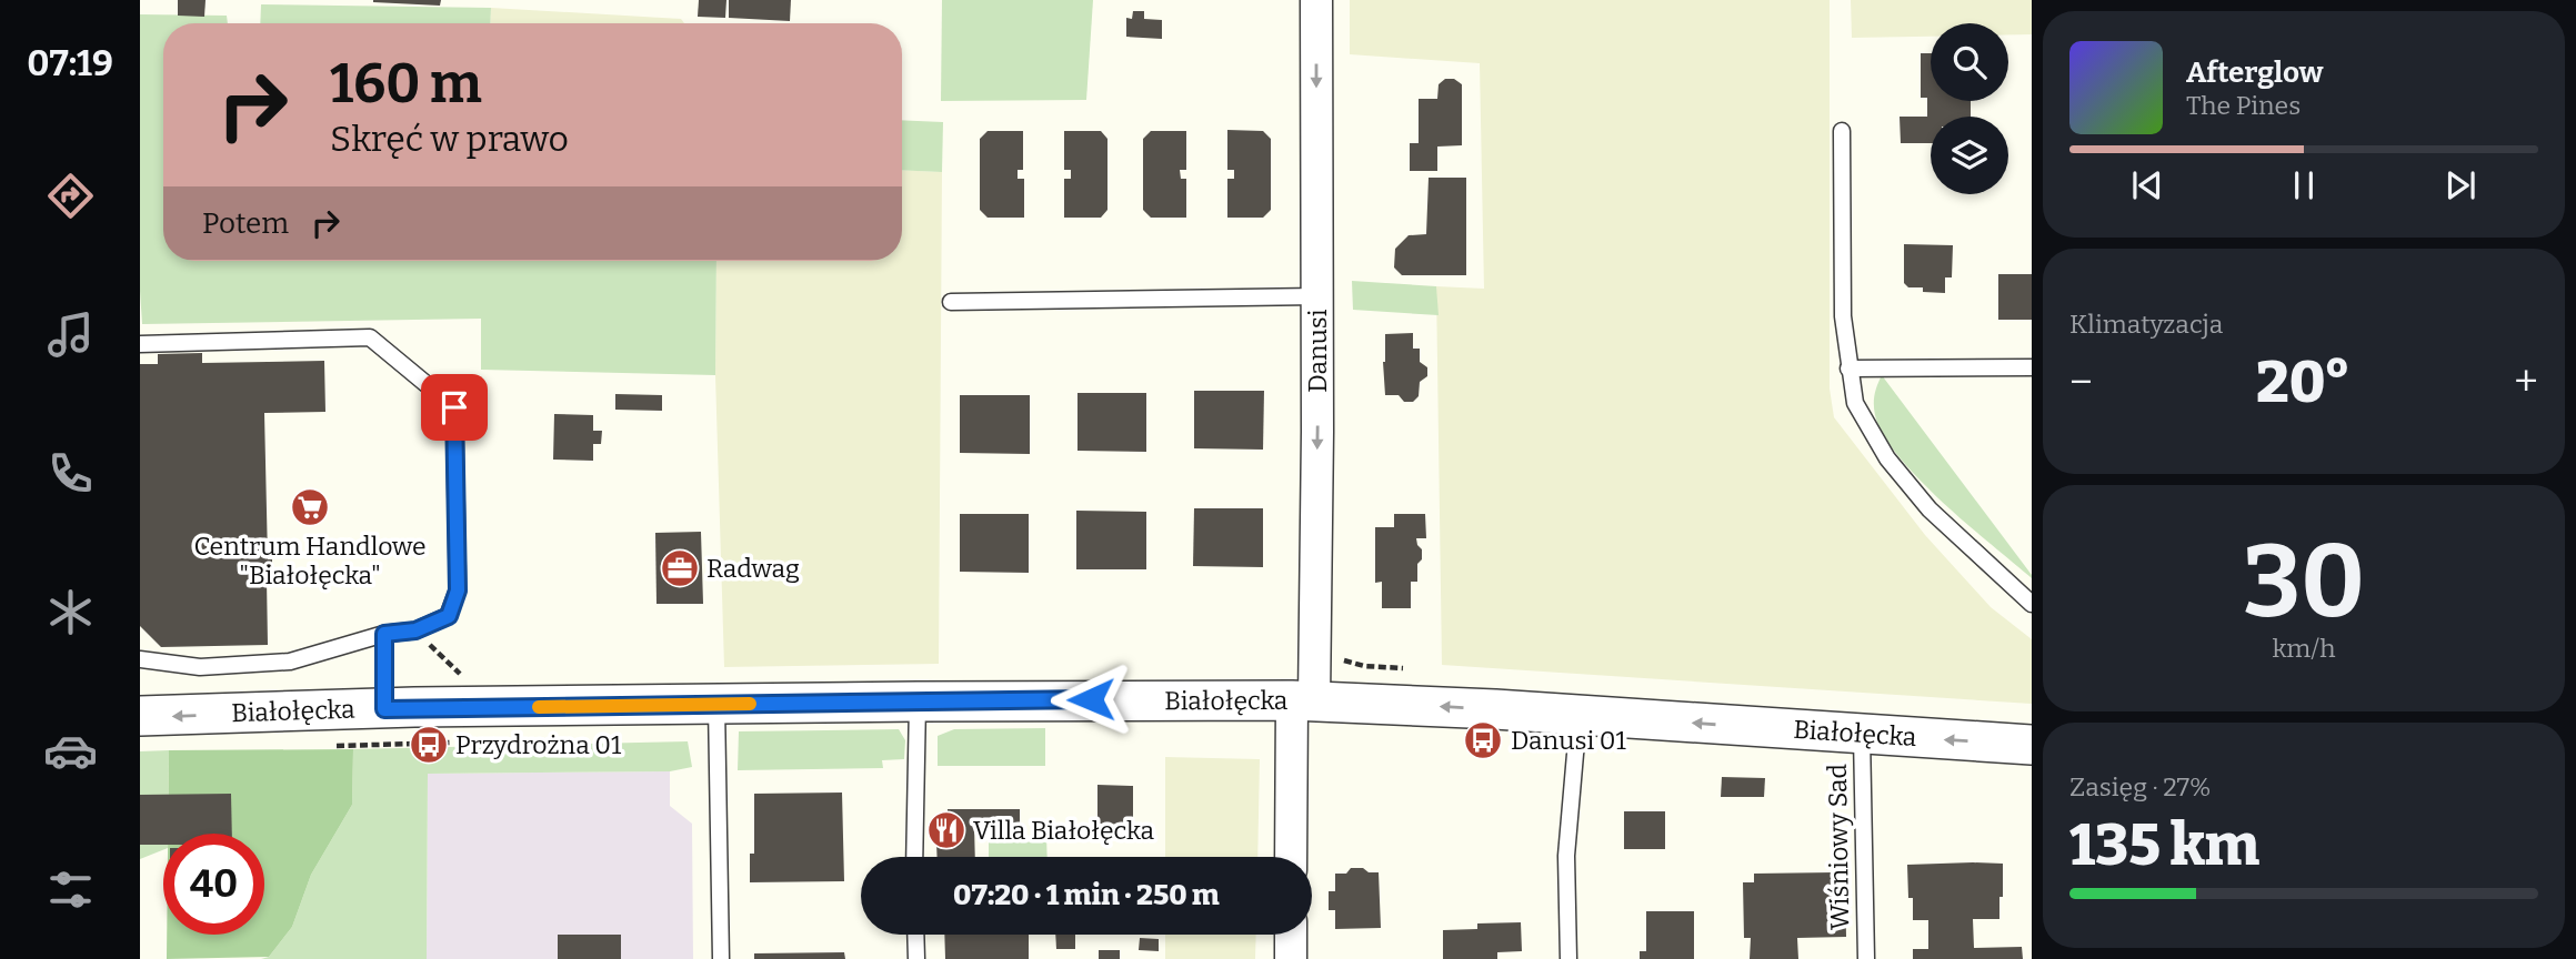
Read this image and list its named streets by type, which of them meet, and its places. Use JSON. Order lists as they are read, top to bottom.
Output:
{
  "streets": {
    "street": ["Danusi", "Białołęcka"],
    "lane": ["Wiśniowy Sad"]
  },
  "crossings": [
    ["Danusi", "Białołęcka"],
    ["Białołęcka", "Wiśniowy Sad"]
  ],
  "one_way": ["Danusi", "Białołęcka"],
  "places": {
    "supermarket": ["Centrum Handlowe \"Białołęcka\""],
    "office": ["Radwag"],
    "bus stop": ["Danusi 01", "Przydrożna 01"],
    "restaurant": ["Villa Białołęcka"]
  },
  "page": {
    "tabs": "07:19",
    "turn": ["160 m", "Skręć w prawo"],
    "song": ["Afterglow", "The Pines"],
    "then": "Potem",
    "tile": [
      "Klimatyzacja",
      ["30", "km/h"],
      ["Zasięg · 27%", "135 km"]
    ],
    "heat": ["−", "20°", "+"],
    "limit": "40",
    "trip": "07:20 · 1 min · 250 m"
  }
}
